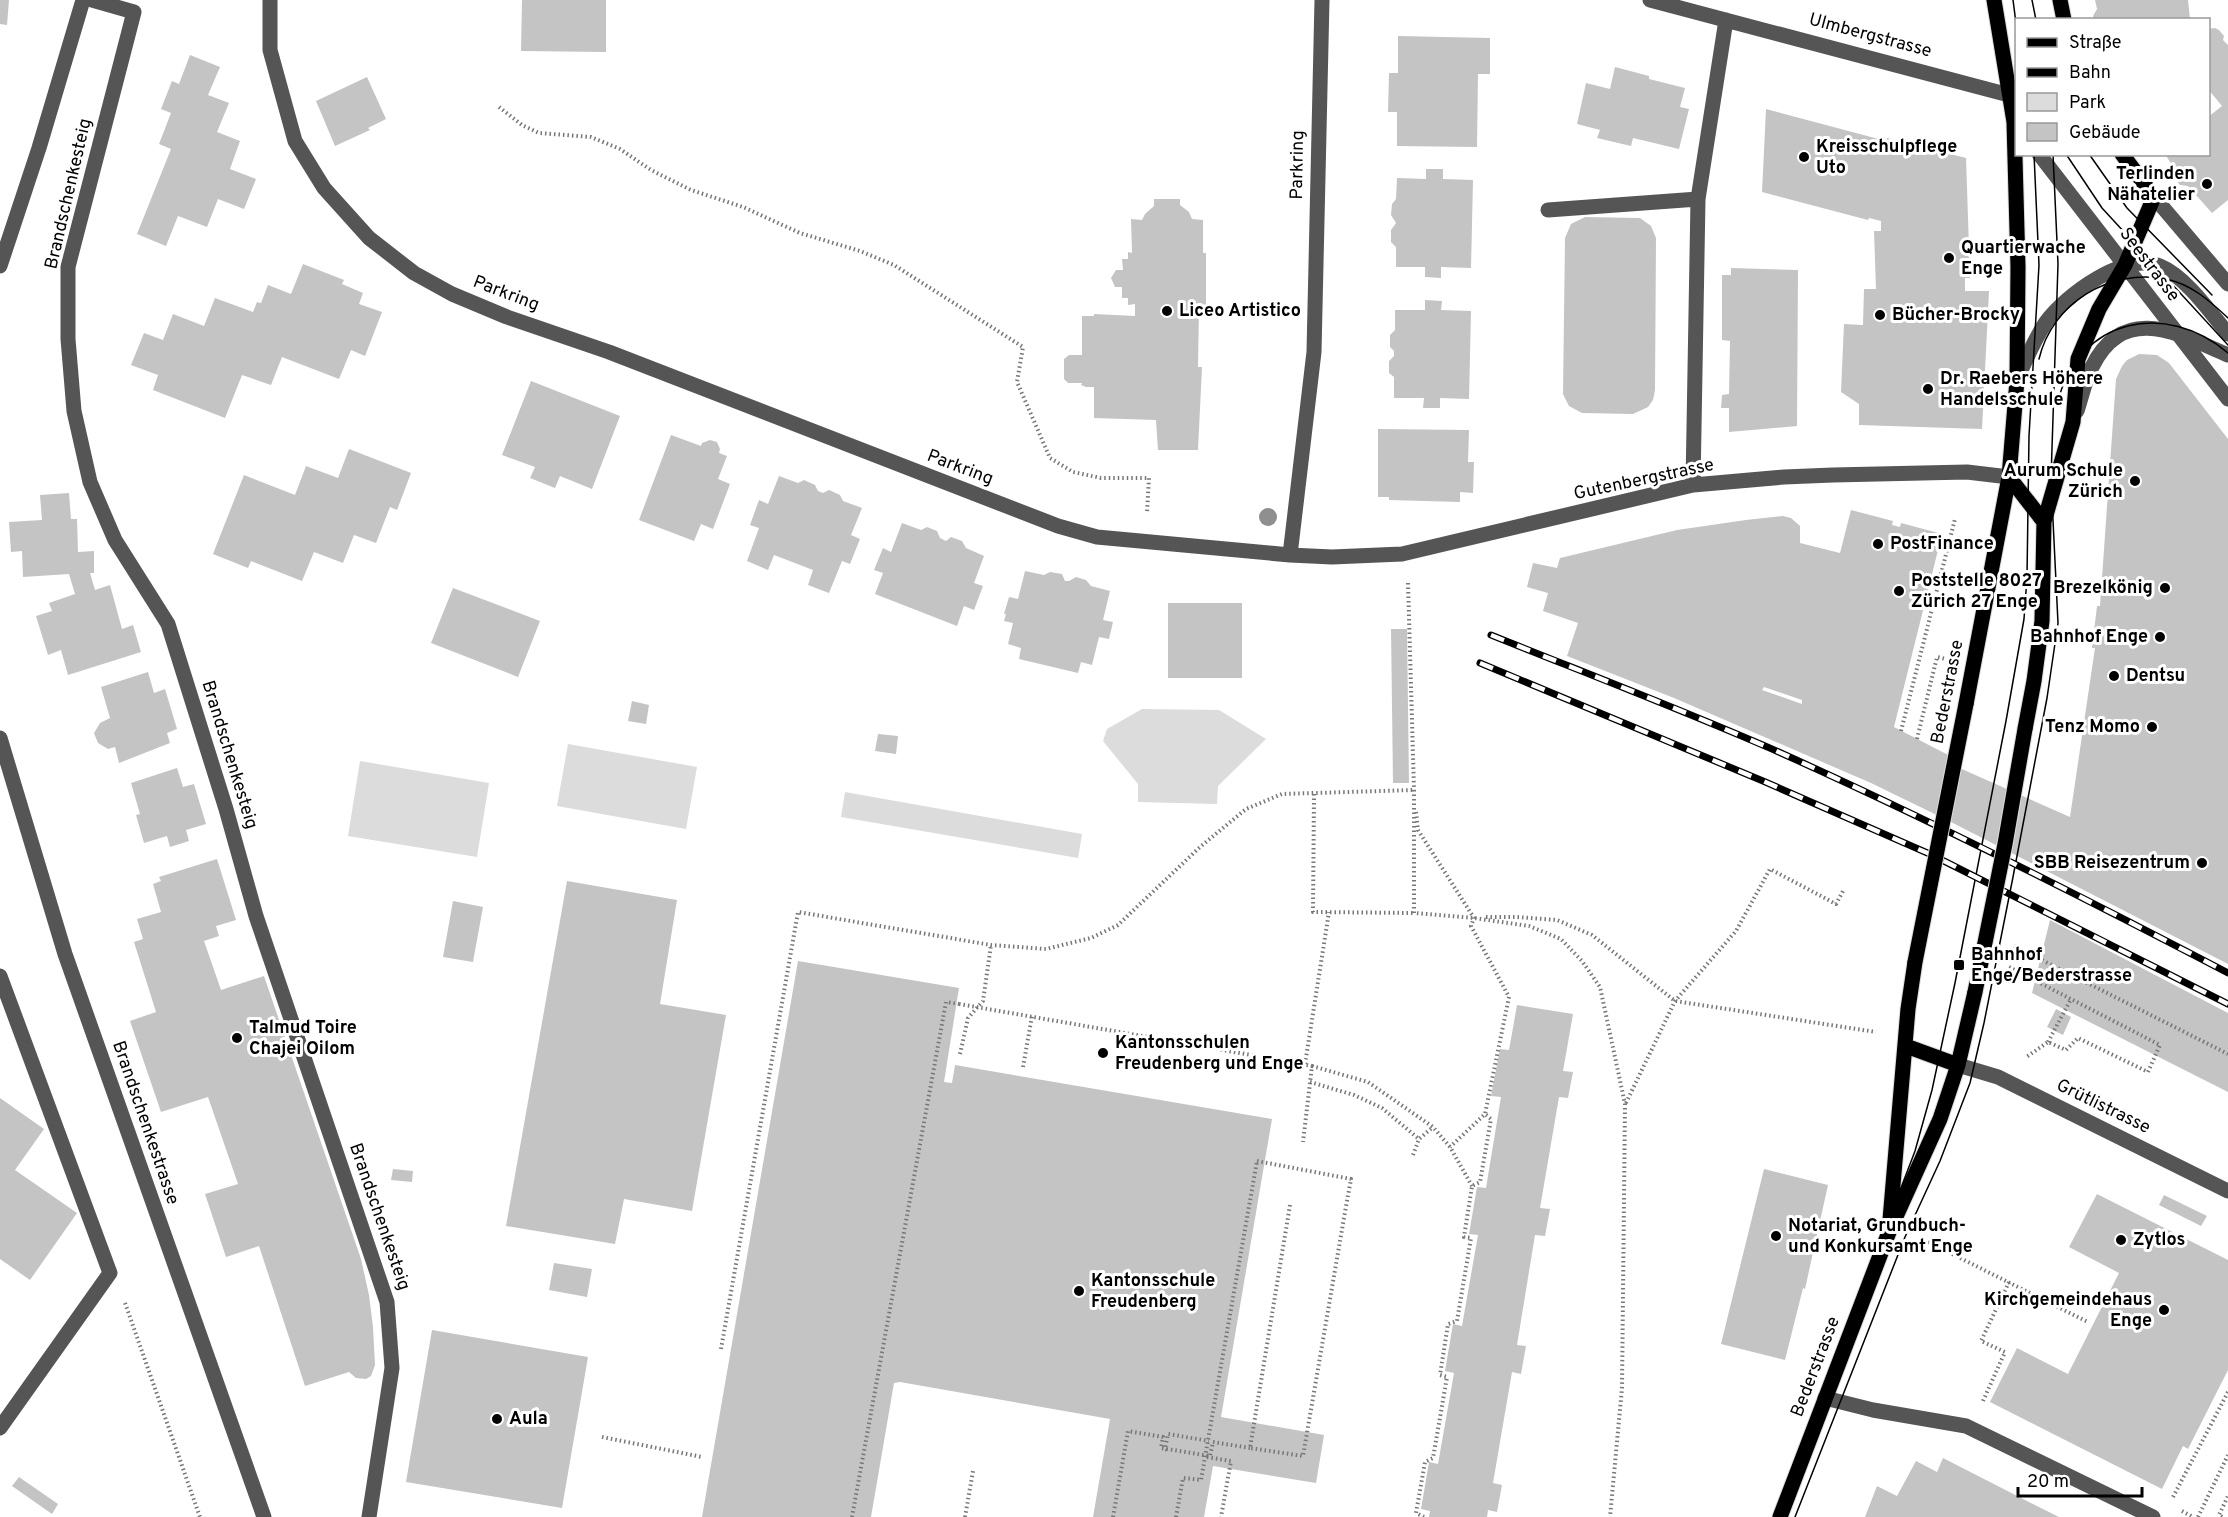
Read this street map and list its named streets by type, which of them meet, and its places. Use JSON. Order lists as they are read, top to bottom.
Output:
{
  "streets": {
    "main road": ["Bederstrasse"],
    "street": [
      "Ulmbergstrasse",
      "Parkring",
      "Brandschenkesteig",
      "Seestrasse",
      "Gutenbergstrasse",
      "Grütlistrasse",
      "Brandschenkestrasse"
    ]
  },
  "crossings": [
    ["Parkring", "Gutenbergstrasse"],
    ["Seestrasse", "Bederstrasse"],
    ["Gutenbergstrasse", "Bederstrasse"],
    ["Bederstrasse", "Grütlistrasse"]
  ],
  "places": {
    "other": [
      "Kreisschulpflege Uto",
      "Terlinden Nähatelier",
      "Quartierwache Enge",
      "Liceo Artistico",
      "Bücher-Brocky",
      "Dr. Raebers Höhere Handelsschule",
      "Aurum Schule Zürich",
      "PostFinance",
      "Brezelkönig",
      "Poststelle 8027 Zürich 27 Enge",
      "Bahnhof Enge",
      "Dentsu",
      "Tenz Momo",
      "SBB Reisezentrum",
      "Talmud Toire Chajei Oilom",
      "Kantonsschulen Freudenberg und Enge",
      "Notariat, Grundbuch- und Konkursamt Enge",
      "Zytlos",
      "Kantonsschule Freudenberg",
      "Kirchgemeindehaus Enge",
      "Aula"
    ],
    "transit": ["Bahnhof Enge/Bederstrasse"]
  },
  "legend": [
    "Straße",
    "Bahn",
    "Park",
    "Gebäude"
  ],
  "scale_bar": "20 m"
}
